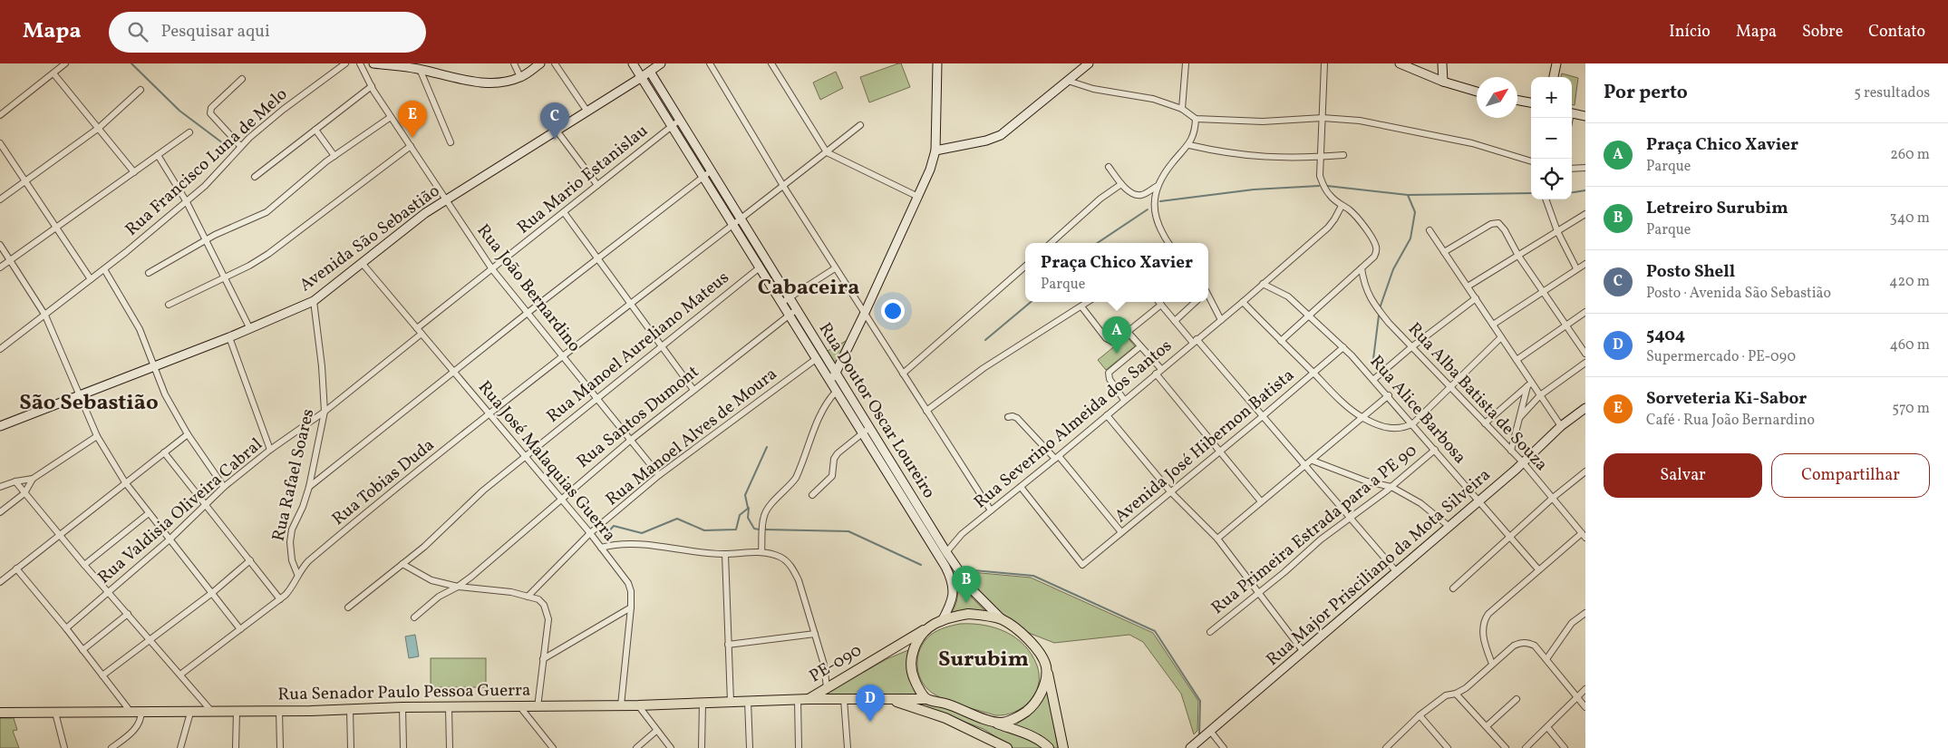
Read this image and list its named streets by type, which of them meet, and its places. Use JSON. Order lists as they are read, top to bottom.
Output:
{
  "streets": {
    "main road": [
      "Avenida São Sebastião",
      "Rua Doutor Oscar Loureiro",
      "Rua Major Prisciliano da Mota Silveira",
      "PE-090",
      "Rua Senador Paulo Pessoa Guerra"
    ],
    "street": [
      "Rua Francisco Luna de Melo",
      "Rua Mario Estanislau",
      "Rua João Bernardino",
      "Rua Manoel Aureliano Mateus",
      "Rua Alba Batista de Souza",
      "Rua Alice Barbosa",
      "Rua Santos Dumont",
      "Rua Severino Almeida dos Santos",
      "Rua Manoel Alves de Moura",
      "Avenida José Hibernon Batista",
      "Rua José Malaquias Guerra",
      "Rua Rafael Soares",
      "Rua Tobias Duda",
      "Rua Valdisia Oliveira Cabral",
      "Rua Primeira Estrada para a PE 90"
    ]
  },
  "crossings": [
    ["Rua Mario Estanislau", "Rua João Bernardino"],
    ["Rua Mario Estanislau", "Rua Doutor Oscar Loureiro"],
    ["Rua Mario Estanislau", "Rua José Malaquias Guerra"],
    ["Avenida São Sebastião", "Rua João Bernardino"],
    ["Avenida São Sebastião", "Rua Doutor Oscar Loureiro"],
    ["Avenida São Sebastião", "Rua José Malaquias Guerra"],
    ["Avenida São Sebastião", "Rua Rafael Soares"],
    ["Rua João Bernardino", "Rua Manoel Aureliano Mateus"],
    ["Rua João Bernardino", "Rua Santos Dumont"],
    ["Rua João Bernardino", "Rua Manoel Alves de Moura"],
    ["Rua João Bernardino", "Rua Tobias Duda"],
    ["Rua Manoel Aureliano Mateus", "Rua Doutor Oscar Loureiro"],
    ["Rua Manoel Aureliano Mateus", "Rua José Malaquias Guerra"],
    ["Rua Alba Batista de Souza", "Rua Major Prisciliano da Mota Silveira"],
    ["Rua Alice Barbosa", "Rua Severino Almeida dos Santos"],
    ["Rua Alice Barbosa", "Avenida José Hibernon Batista"],
    ["Rua Alice Barbosa", "Rua Primeira Estrada para a PE 90"],
    ["Rua Alice Barbosa", "Rua Major Prisciliano da Mota Silveira"],
    ["Rua Doutor Oscar Loureiro", "Rua Santos Dumont"],
    ["Rua Doutor Oscar Loureiro", "Rua Severino Almeida dos Santos"],
    ["Rua Doutor Oscar Loureiro", "Rua Manoel Alves de Moura"],
    ["Rua Doutor Oscar Loureiro", "Rua Tobias Duda"],
    ["Rua Doutor Oscar Loureiro", "PE-090"],
    ["Rua Santos Dumont", "Rua José Malaquias Guerra"],
    ["Rua Severino Almeida dos Santos", "Avenida José Hibernon Batista"],
    ["Rua Manoel Alves de Moura", "Rua José Malaquias Guerra"],
    ["Rua José Malaquias Guerra", "Rua Tobias Duda"],
    ["Rua José Malaquias Guerra", "Rua Valdisia Oliveira Cabral"],
    ["Rua José Malaquias Guerra", "Rua Senador Paulo Pessoa Guerra"],
    ["Rua Rafael Soares", "Rua Tobias Duda"],
    ["Rua Rafael Soares", "Rua Valdisia Oliveira Cabral"],
    ["PE-090", "Rua Senador Paulo Pessoa Guerra"]
  ],
  "districts": ["Cabaceira", "São Sebastião", "Surubim"],
  "north": "top right",
  "page": {
    "header": "Mapa",
    "search": "Pesquisar aqui",
    "nav": [
      "Início",
      "Mapa",
      "Sobre",
      "Contato"
    ],
    "heading": ["Por perto", "5 resultados"],
    "map_buttons": ["+", "−"],
    "pins": [
      "E",
      "C",
      "A",
      "B",
      "D"
    ],
    "list": [
      {
        "mark": "A",
        "name": "Praça Chico Xavier",
        "note": "Parque",
        "value": "260 m"
      },
      {
        "mark": "B",
        "name": "Letreiro Surubim",
        "note": "Parque",
        "value": "340 m"
      },
      {
        "mark": "C",
        "name": "Posto Shell",
        "note": "Posto · Avenida São Sebastião",
        "value": "420 m"
      },
      {
        "mark": "D",
        "name": "5404",
        "note": "Supermercado · PE-090",
        "value": "460 m"
      },
      {
        "mark": "E",
        "name": "Sorveteria Ki-Sabor",
        "note": "Café · Rua João Bernardino",
        "value": "570 m"
      }
    ],
    "popup": ["Praça Chico Xavier", "Parque"],
    "buttons": ["Salvar", "Compartilhar"]
  }
}
